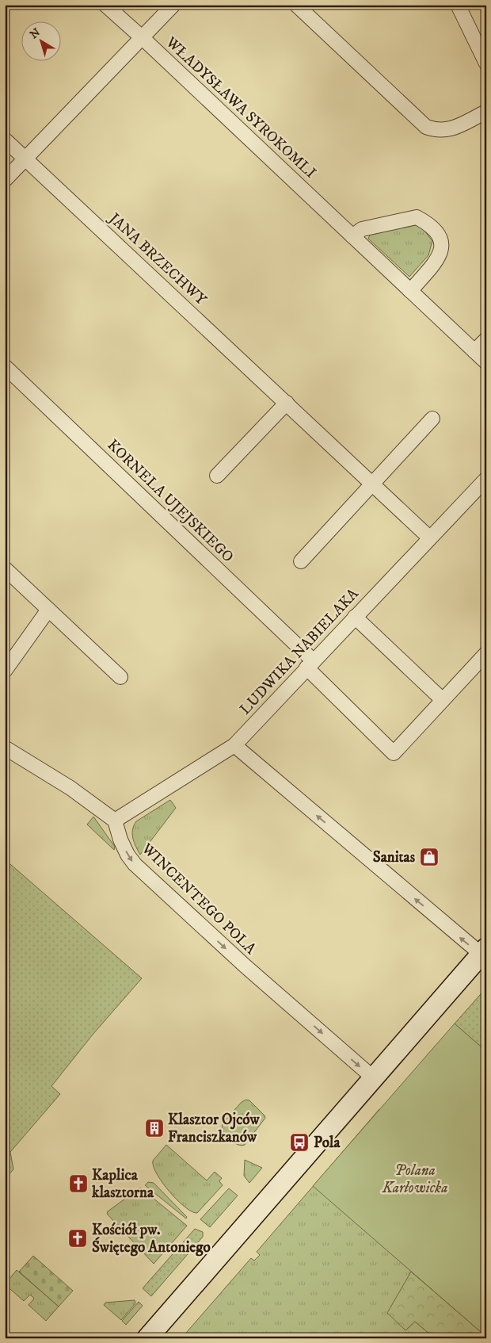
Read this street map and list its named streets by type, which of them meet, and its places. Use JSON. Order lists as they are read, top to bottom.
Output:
{
  "streets": {
    "street": [
      "WŁADYSŁAWA SYROKOMLI",
      "JANA BRZECHWY",
      "KORNELA UJEJSKIEGO",
      "LUDWIKA NABIELAKA",
      "WINCENTEGO POLA"
    ]
  },
  "crossings": [
    ["JANA BRZECHWY", "LUDWIKA NABIELAKA"],
    ["KORNELA UJEJSKIEGO", "LUDWIKA NABIELAKA"],
    ["LUDWIKA NABIELAKA", "WINCENTEGO POLA"]
  ],
  "one_way": ["WINCENTEGO POLA"],
  "parks": ["Polana Karłowicka"],
  "places": {
    "shop": ["Sanitas"],
    "building": ["Klasztor Ojców Franciszkanów"],
    "bus stop": ["Pola"],
    "church": ["Kaplica klasztorna", "Kościół pw. Świętego Antoniego"]
  },
  "north": "top left"
}
